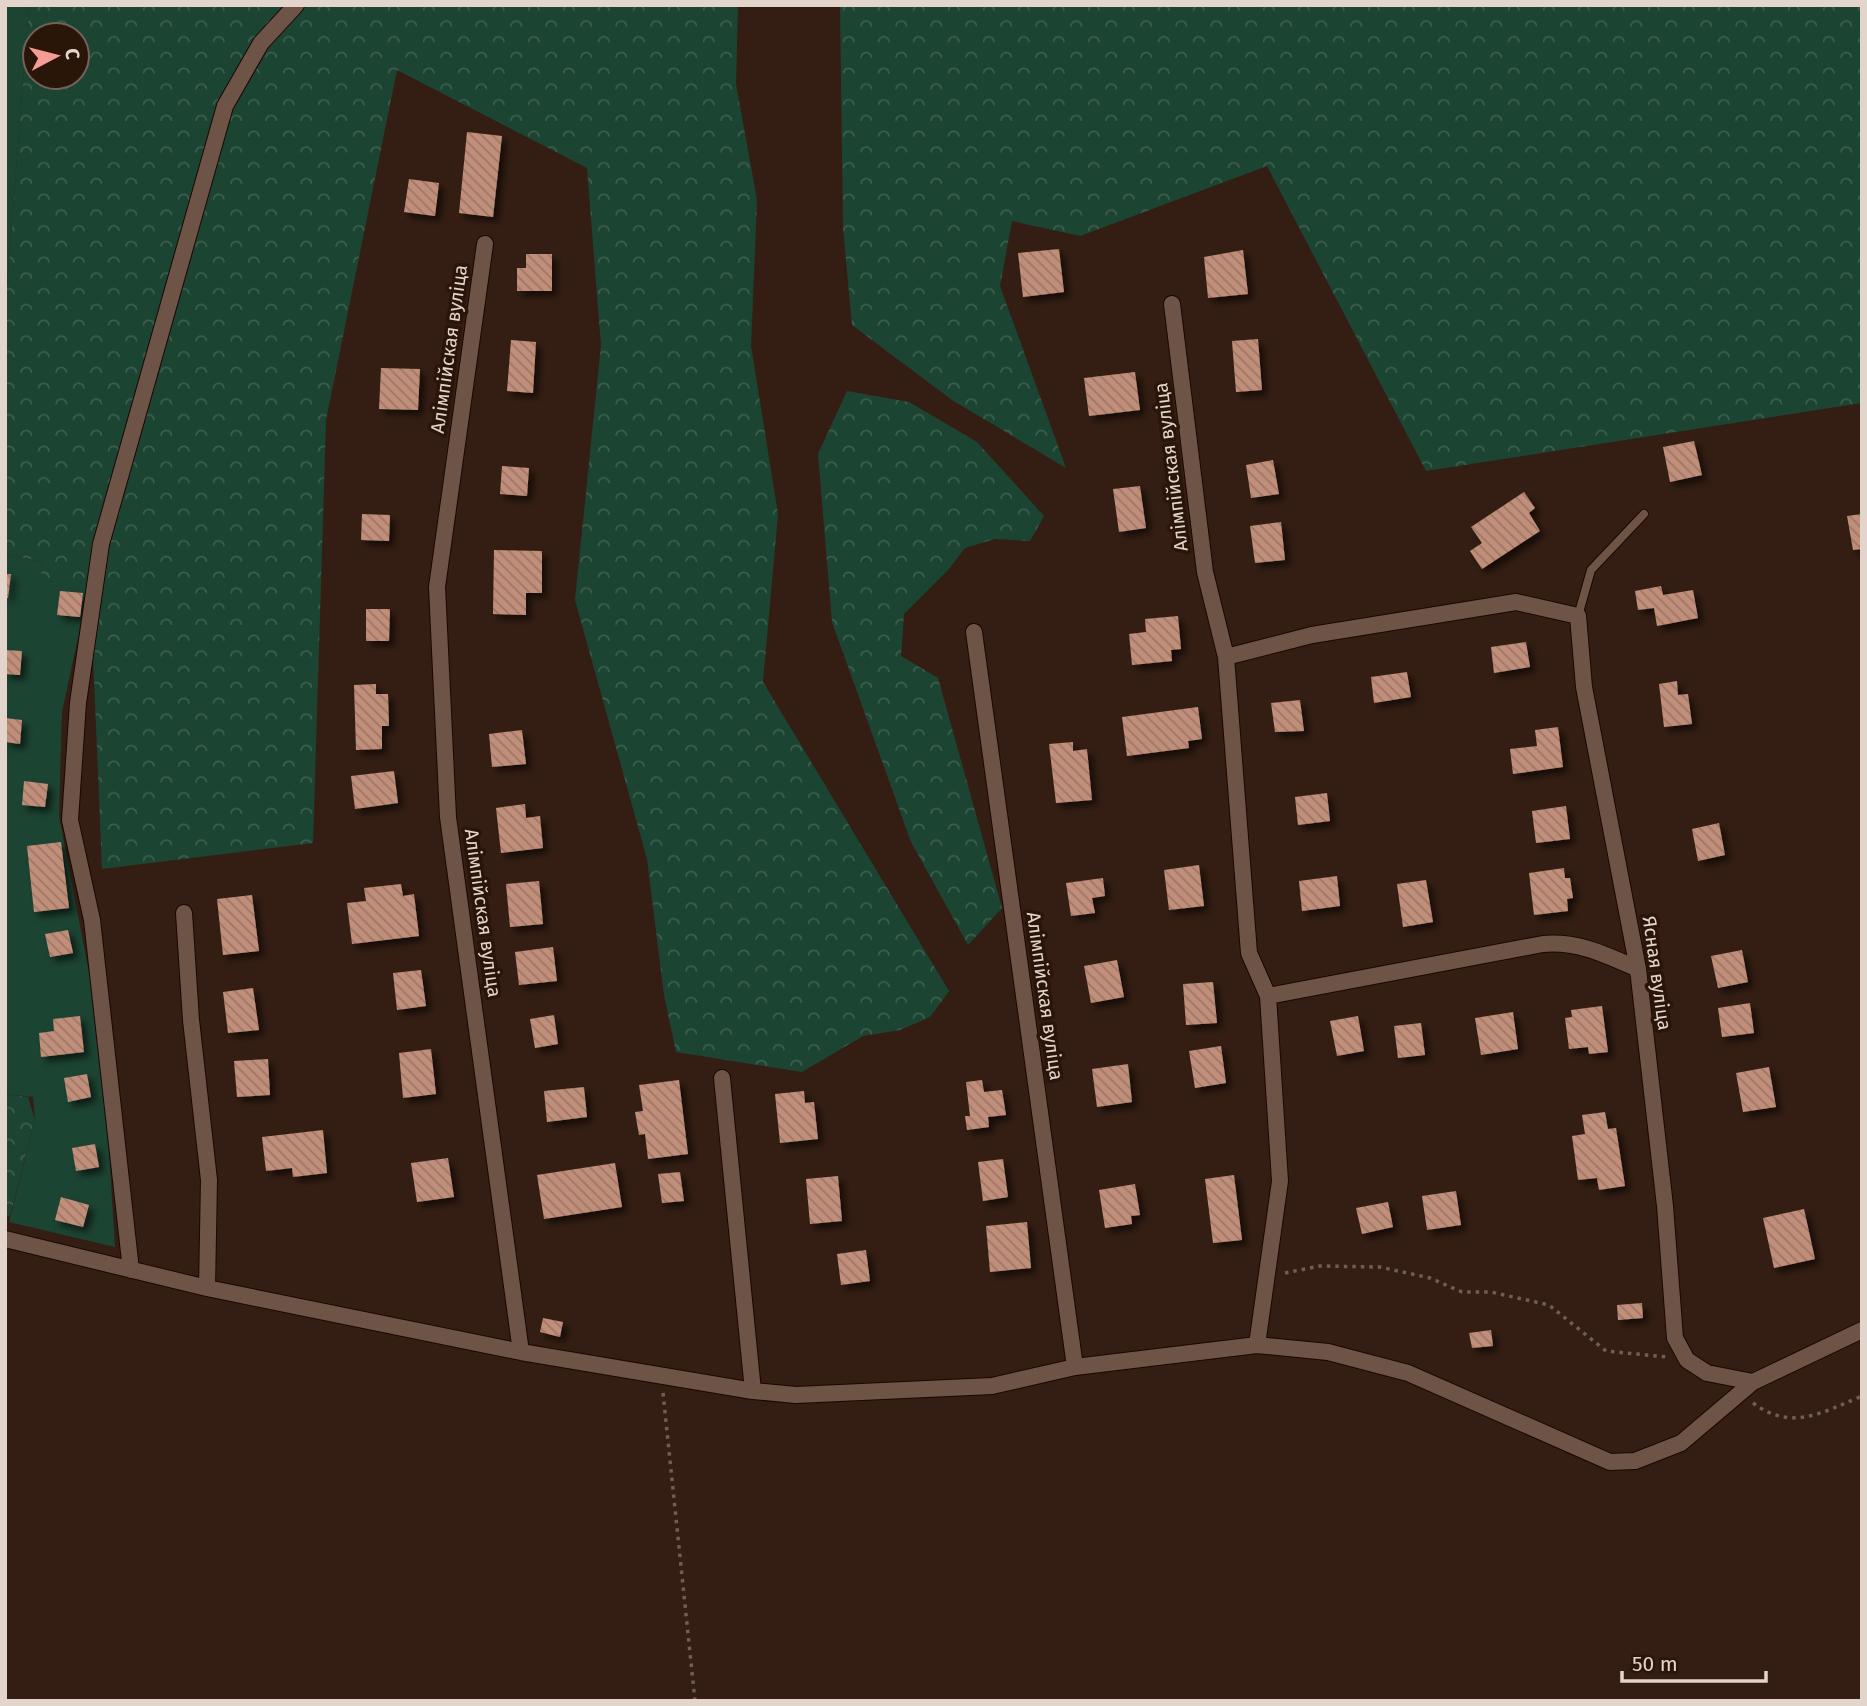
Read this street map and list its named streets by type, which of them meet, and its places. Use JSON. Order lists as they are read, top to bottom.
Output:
{
  "streets": {
    "street": ["Алімпійская вуліца", "Ясная вуліца"]
  },
  "scale_bar": "50 m",
  "north": "right"
}
